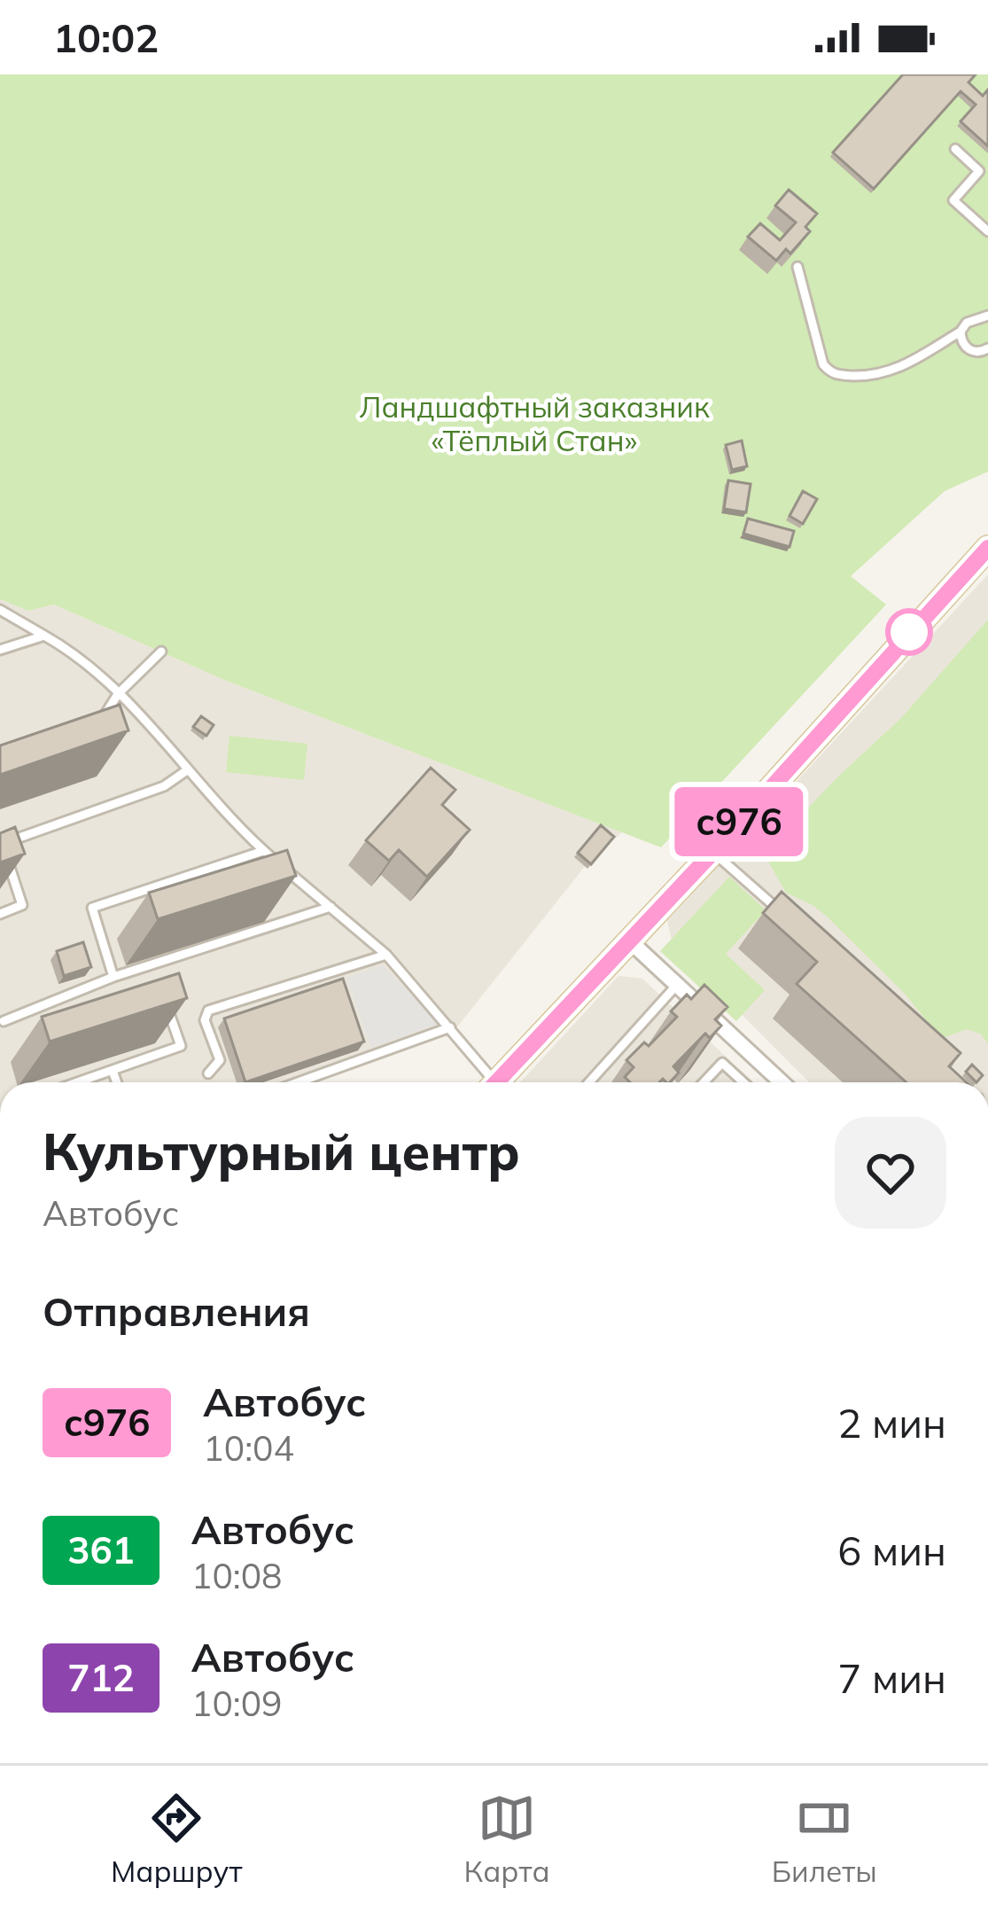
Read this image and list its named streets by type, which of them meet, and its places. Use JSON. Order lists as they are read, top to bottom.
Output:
{
  "parks": ["Ландшафтный заказник «Тёплый Стан»"],
  "lines": ["bus line с976"],
  "page": {
    "status": "10:02",
    "on_map": "с976",
    "heading": [
      ["Культурный центр", "Автобус"],
      "Отправления"
    ],
    "list": [
      {
        "mark": "с976",
        "name": "Автобус",
        "note": "10:04",
        "value": "2 мин"
      },
      {
        "mark": "361",
        "name": "Автобус",
        "note": "10:08",
        "value": "6 мин"
      },
      {
        "mark": "712",
        "name": "Автобус",
        "note": "10:09",
        "value": "7 мин"
      }
    ],
    "tabs": ["Маршрут", "Карта", "Билеты"]
  }
}
